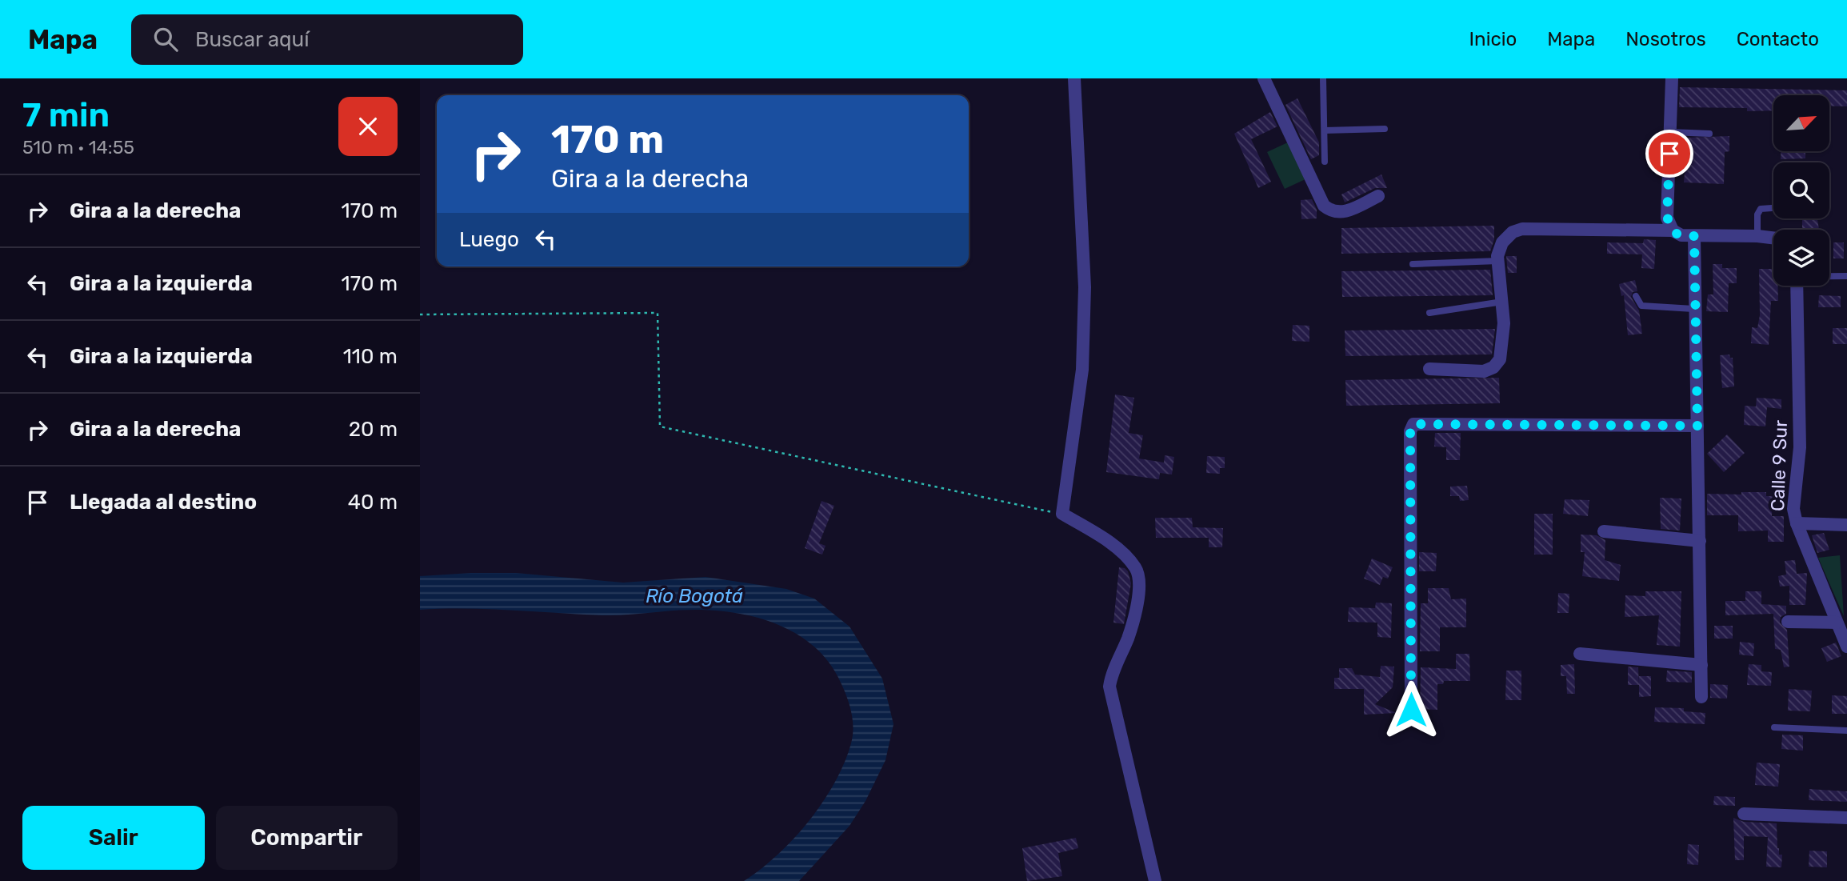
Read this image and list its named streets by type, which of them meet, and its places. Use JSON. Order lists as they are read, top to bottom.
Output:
{
  "streets": {
    "street": ["Calle 9 Sur"]
  },
  "water": ["Río Bogotá"],
  "north": "top right",
  "page": {
    "header": "Mapa",
    "search": "Buscar aquí",
    "nav": [
      "Inicio",
      "Mapa",
      "Nosotros",
      "Contacto"
    ],
    "heading": ["7 min", "510 m · 14:55"],
    "turn": ["170 m", "Gira a la derecha"],
    "list": [
      {
        "name": "Gira a la derecha",
        "value": "170 m"
      },
      {
        "name": "Gira a la izquierda",
        "value": "170 m"
      },
      {
        "name": "Gira a la izquierda",
        "value": "110 m"
      },
      {
        "name": "Gira a la derecha",
        "value": "20 m"
      },
      {
        "name": "Llegada al destino",
        "value": "40 m"
      }
    ],
    "then": "Luego",
    "buttons": ["Salir", "Compartir"]
  }
}
